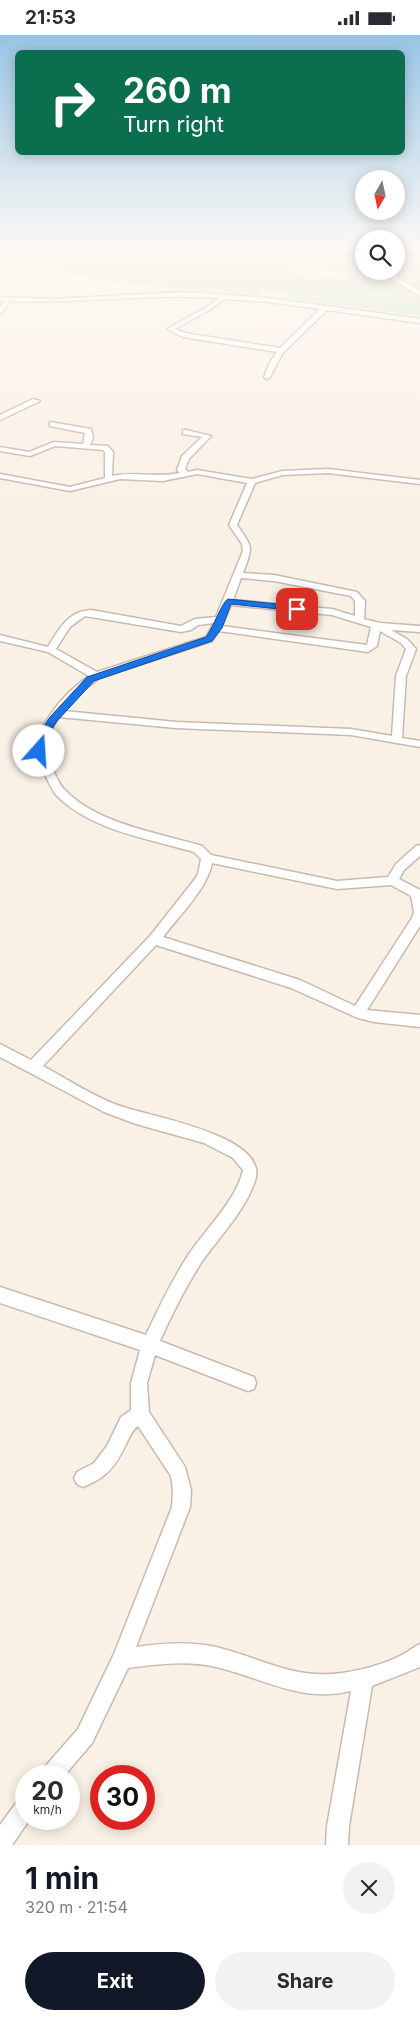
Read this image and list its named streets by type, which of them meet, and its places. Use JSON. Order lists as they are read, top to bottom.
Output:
{
  "north": "bottom",
  "page": {
    "status": "21:53",
    "turn": ["260 m", "Turn right"],
    "speed": "20 km/h",
    "limit": "30",
    "heading": ["1 min", "320 m · 21:54"],
    "buttons": ["Exit", "Share"]
  }
}
